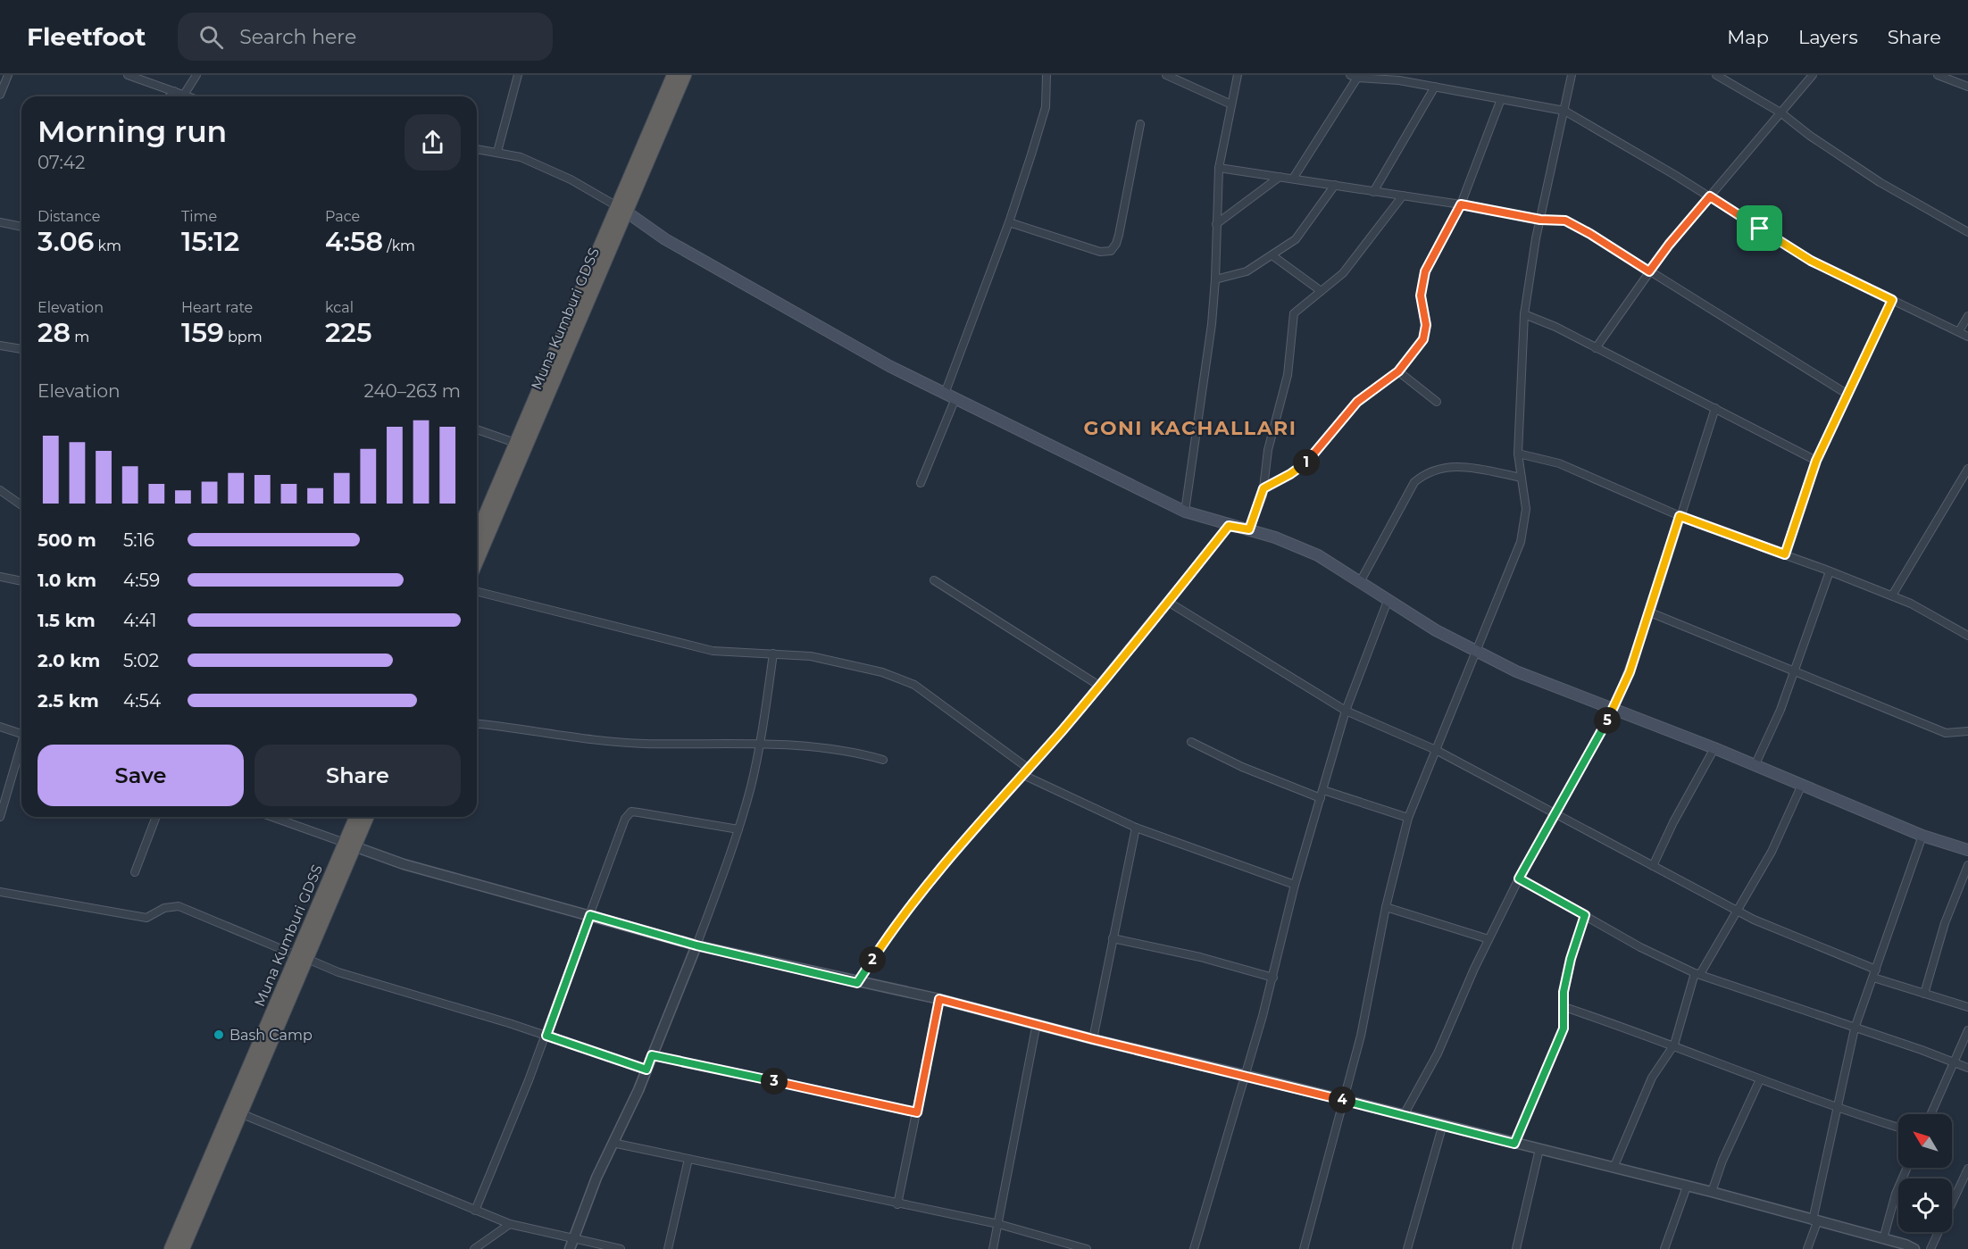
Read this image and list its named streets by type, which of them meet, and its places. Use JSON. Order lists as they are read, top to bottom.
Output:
{
  "streets": {
    "highway": ["Muna Kumburi GDSS"]
  },
  "districts": ["GONI KACHALLARI"],
  "places": ["Bash Camp"],
  "north": "top left",
  "page": {
    "header": "Fleetfoot",
    "search": "Search here",
    "nav": ["Map", "Layers", "Share"],
    "heading": ["Morning run", "07:42"],
    "stats": [
      ["Distance", "3.06 km"],
      ["Time", "15:12"],
      ["Pace", "4:58 /km"],
      ["Elevation", "28 m"],
      ["Heart rate", "159 bpm"],
      ["kcal", "225"]
    ],
    "chart": ["Elevation", "240–263 m"],
    "pins": [
      "1",
      "5",
      "2",
      "3",
      "4"
    ],
    "list": [
      {
        "name": "500 m",
        "note": "5:16"
      },
      {
        "name": "1.0 km",
        "note": "4:59"
      },
      {
        "name": "1.5 km",
        "note": "4:41"
      },
      {
        "name": "2.0 km",
        "note": "5:02"
      },
      {
        "name": "2.5 km",
        "note": "4:54"
      }
    ],
    "buttons": ["Save", "Share"]
  }
}
